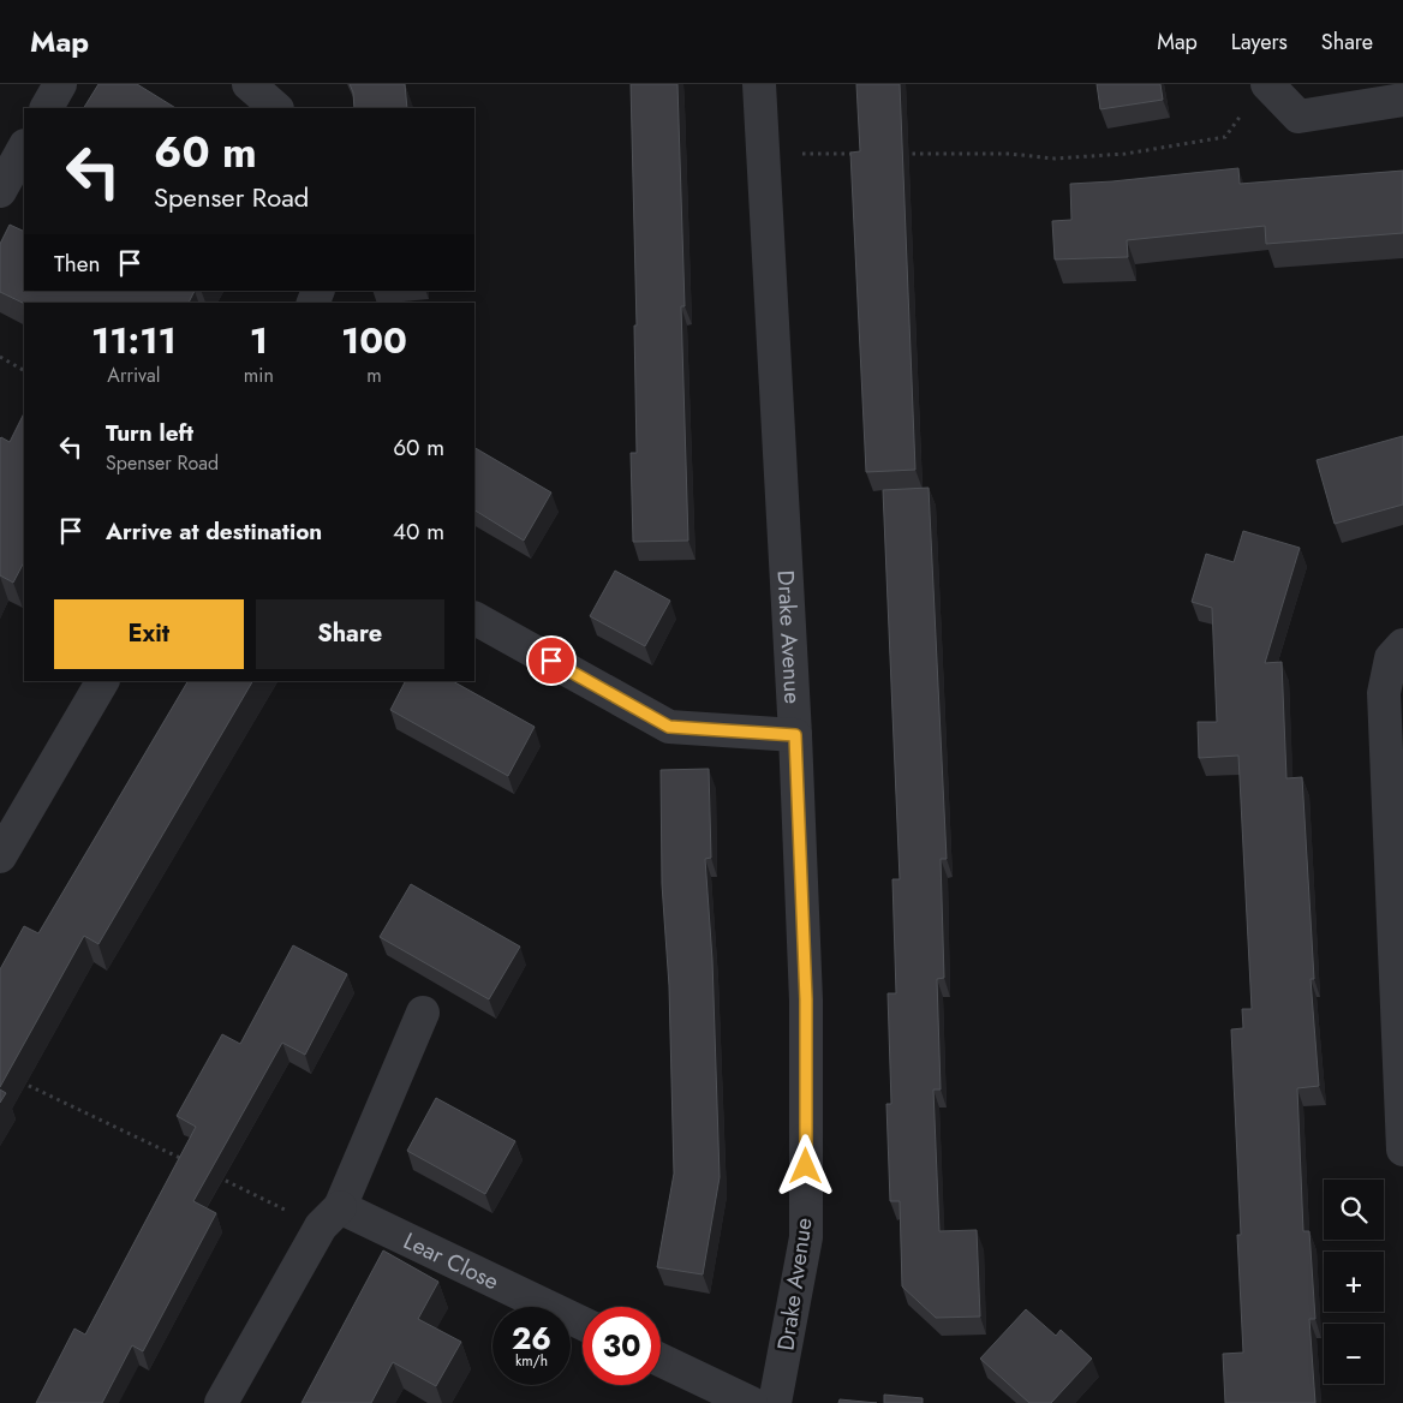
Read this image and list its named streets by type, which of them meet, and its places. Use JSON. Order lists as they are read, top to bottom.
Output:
{
  "streets": {
    "street": ["Drake Avenue", "Lear Close"]
  },
  "page": {
    "header": "Map",
    "nav": ["Map", "Layers", "Share"],
    "turn": ["60 m", "Spenser Road"],
    "then": "Then",
    "eta": [
      "11:11",
      "Arrival",
      "1",
      "min",
      "100",
      "m"
    ],
    "list": [
      {
        "name": "Turn left",
        "note": "Spenser Road",
        "value": "60 m"
      },
      {
        "name": "Arrive at destination",
        "value": "40 m"
      }
    ],
    "buttons": ["Exit", "Share"],
    "map_buttons": ["+", "−"],
    "speed": "26 km/h",
    "limit": "30"
  }
}
